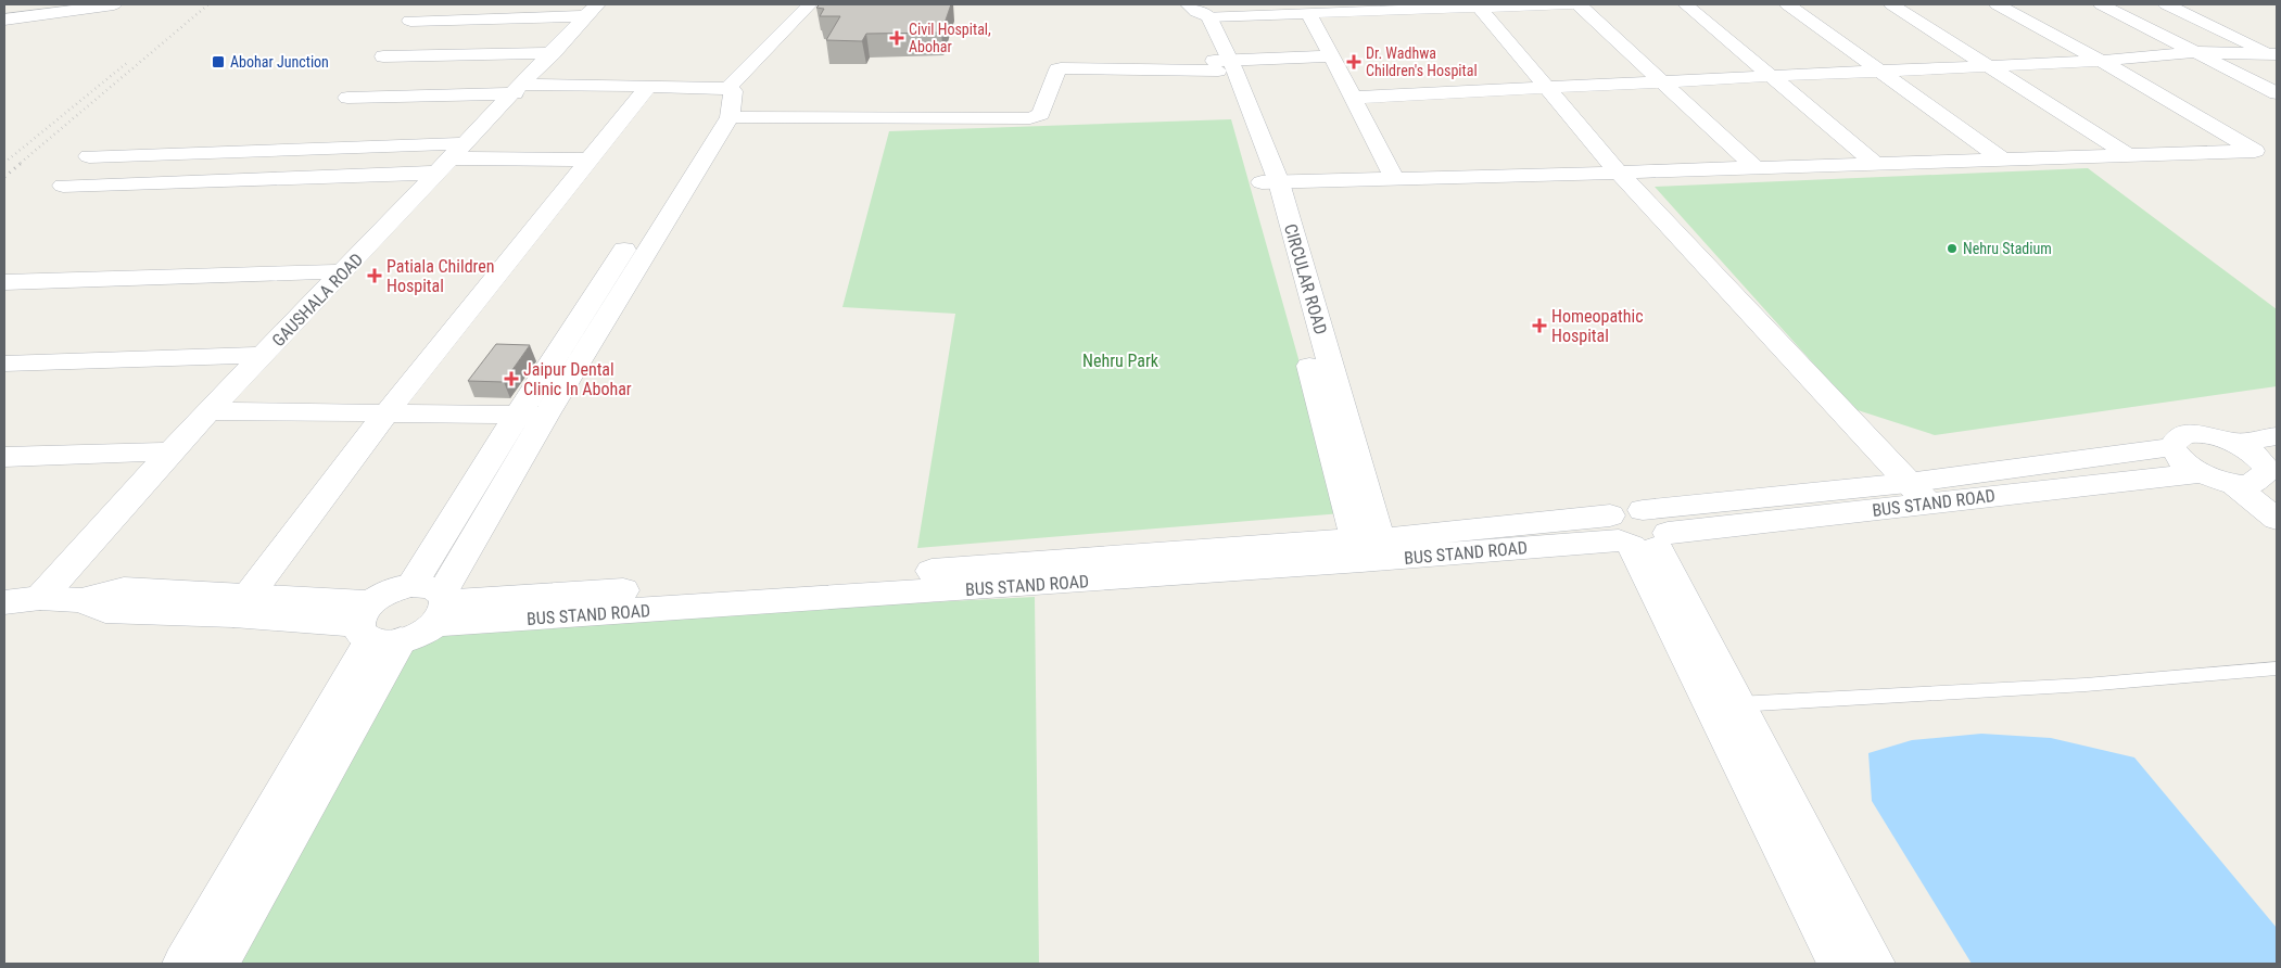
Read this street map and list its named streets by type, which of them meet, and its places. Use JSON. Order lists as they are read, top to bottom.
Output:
{
  "streets": {
    "street": ["CIRCULAR ROAD", "GAUSHALA ROAD", "BUS STAND ROAD"]
  },
  "crossings": [
    ["CIRCULAR ROAD", "BUS STAND ROAD"]
  ],
  "parks": ["Nehru Park"],
  "places": {
    "health": [
      "Civil Hospital, Abohar",
      "Dr. Wadhwa Children's Hospital",
      "Patiala Children Hospital",
      "Homeopathic Hospital",
      "Jaipur Dental Clinic In Abohar"
    ],
    "transit": ["Abohar Junction"],
    "other": ["Nehru Stadium"]
  }
}
